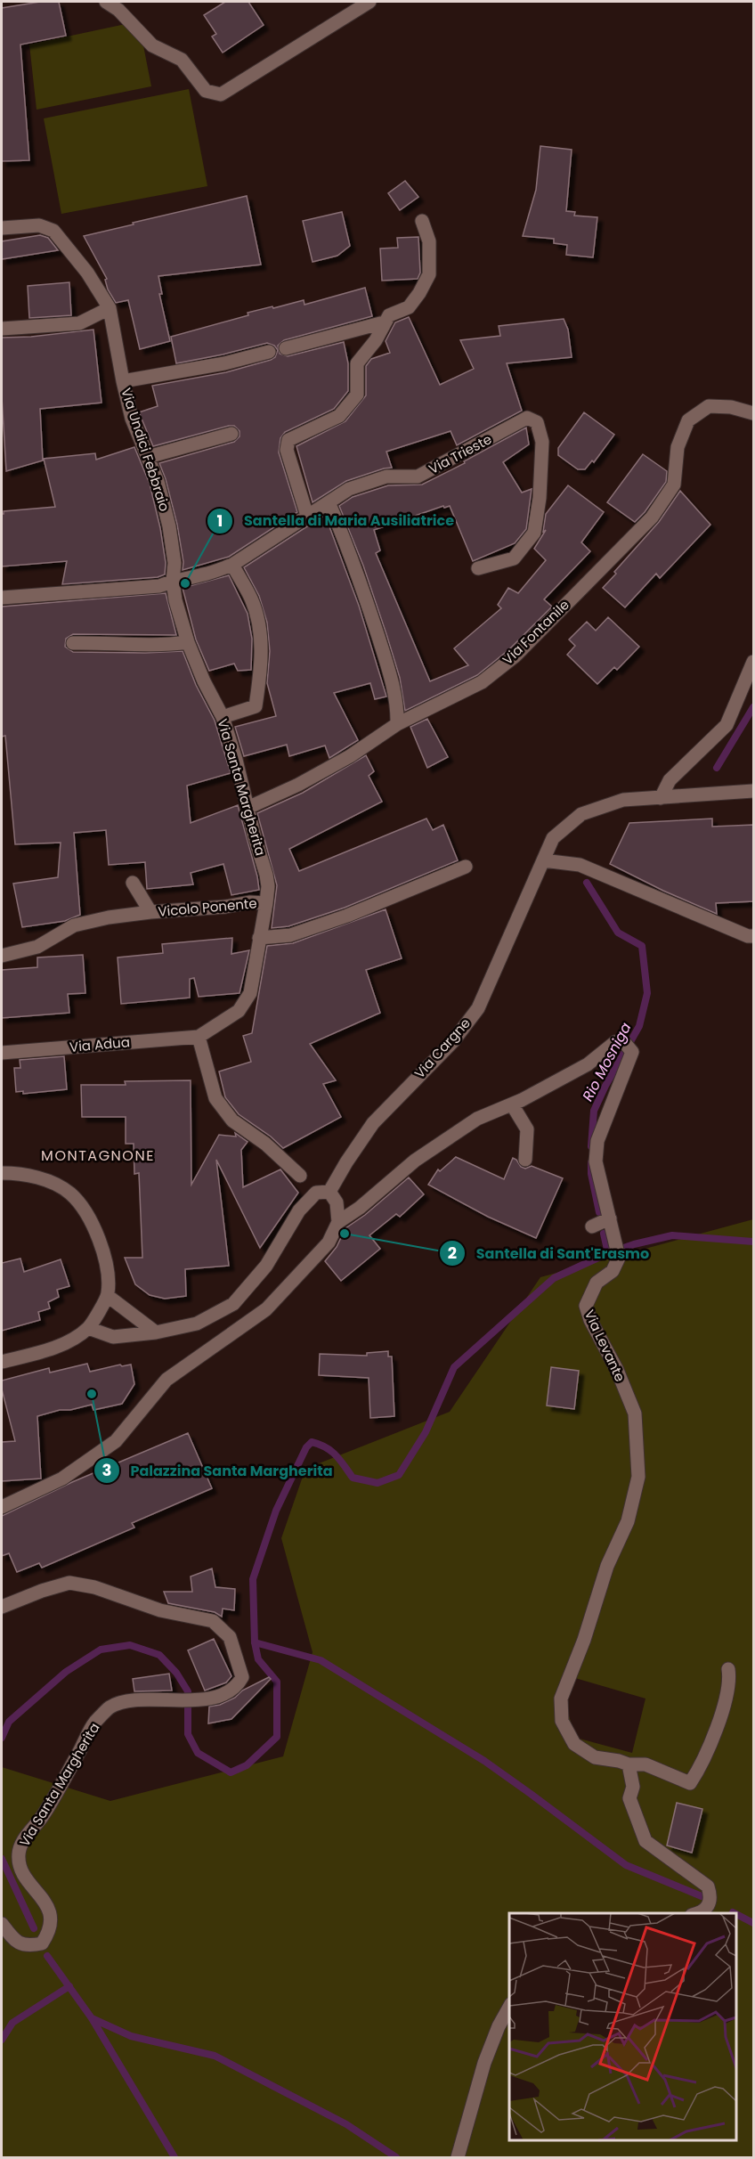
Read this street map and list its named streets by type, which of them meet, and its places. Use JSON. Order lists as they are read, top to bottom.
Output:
{
  "streets": {
    "street": [
      "Via Undici Febbraio",
      "Via Trieste",
      "Via Fontanile",
      "Via Santa Margherita",
      "Vicolo Ponente",
      "Via Adua",
      "Via Cargne",
      "Via Levante"
    ]
  },
  "crossings": [
    ["Via Undici Febbraio", "Via Trieste"],
    ["Via Undici Febbraio", "Via Santa Margherita"],
    ["Via Trieste", "Via Santa Margherita"],
    ["Via Fontanile", "Via Santa Margherita"],
    ["Via Santa Margherita", "Vicolo Ponente"],
    ["Via Santa Margherita", "Via Adua"]
  ],
  "districts": ["MONTAGNONE"],
  "water": ["Rio Mosniga"],
  "places": ["Santella di Maria Ausiliatrice", "Santella di Sant'Erasmo", "Palazzina Santa Margherita"]
}
